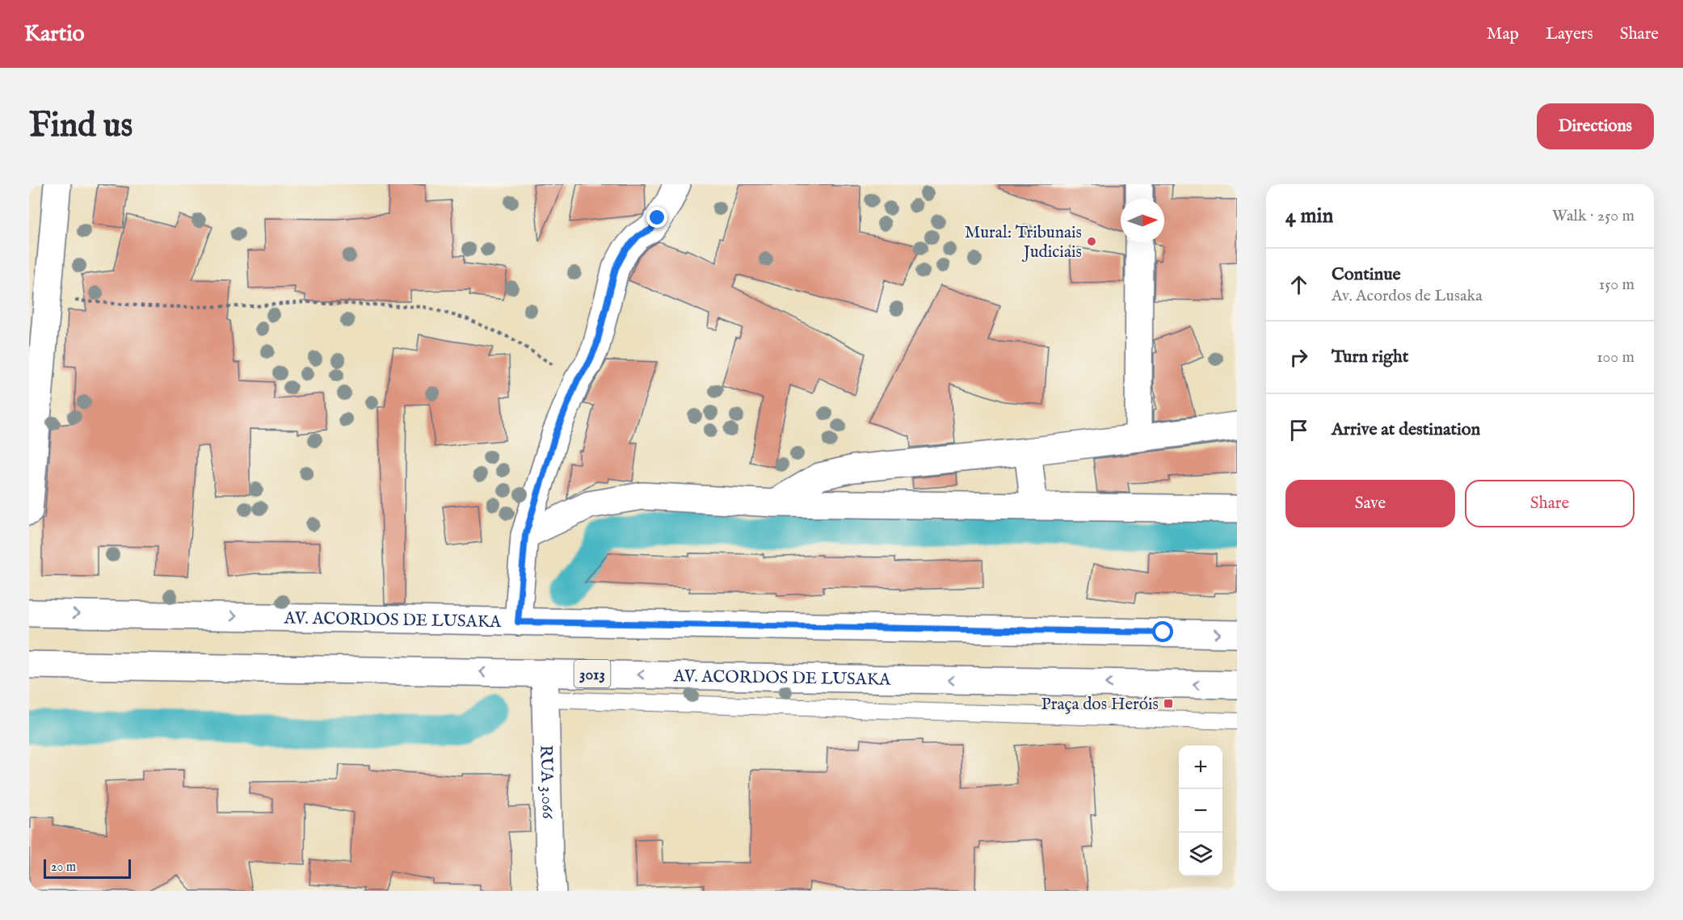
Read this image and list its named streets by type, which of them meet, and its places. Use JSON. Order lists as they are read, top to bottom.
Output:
{
  "streets": {
    "street": ["AV. ACORDOS DE LUSAKA", "3013", "RUA 3.066"]
  },
  "crossings": [
    ["AV. ACORDOS DE LUSAKA", "RUA 3.066"]
  ],
  "places": {
    "other": ["Mural: Tribunais Judiciais"],
    "transit": ["Praça dos Heróis"]
  },
  "scale_bar": "20 m",
  "north": "right",
  "page": {
    "header": "Kartio",
    "nav": ["Map", "Layers", "Share"],
    "buttons": [
      "Directions",
      ["Save", "Share"]
    ],
    "title": "Find us",
    "heading": ["4 min", "Walk · 250 m"],
    "list": [
      ["Continue", "Av. Acordos de Lusaka", "150 m"],
      ["Turn right", "100 m"],
      "Arrive at destination"
    ],
    "map_buttons": ["+", "−"],
    "scale": "20 m"
  }
}
